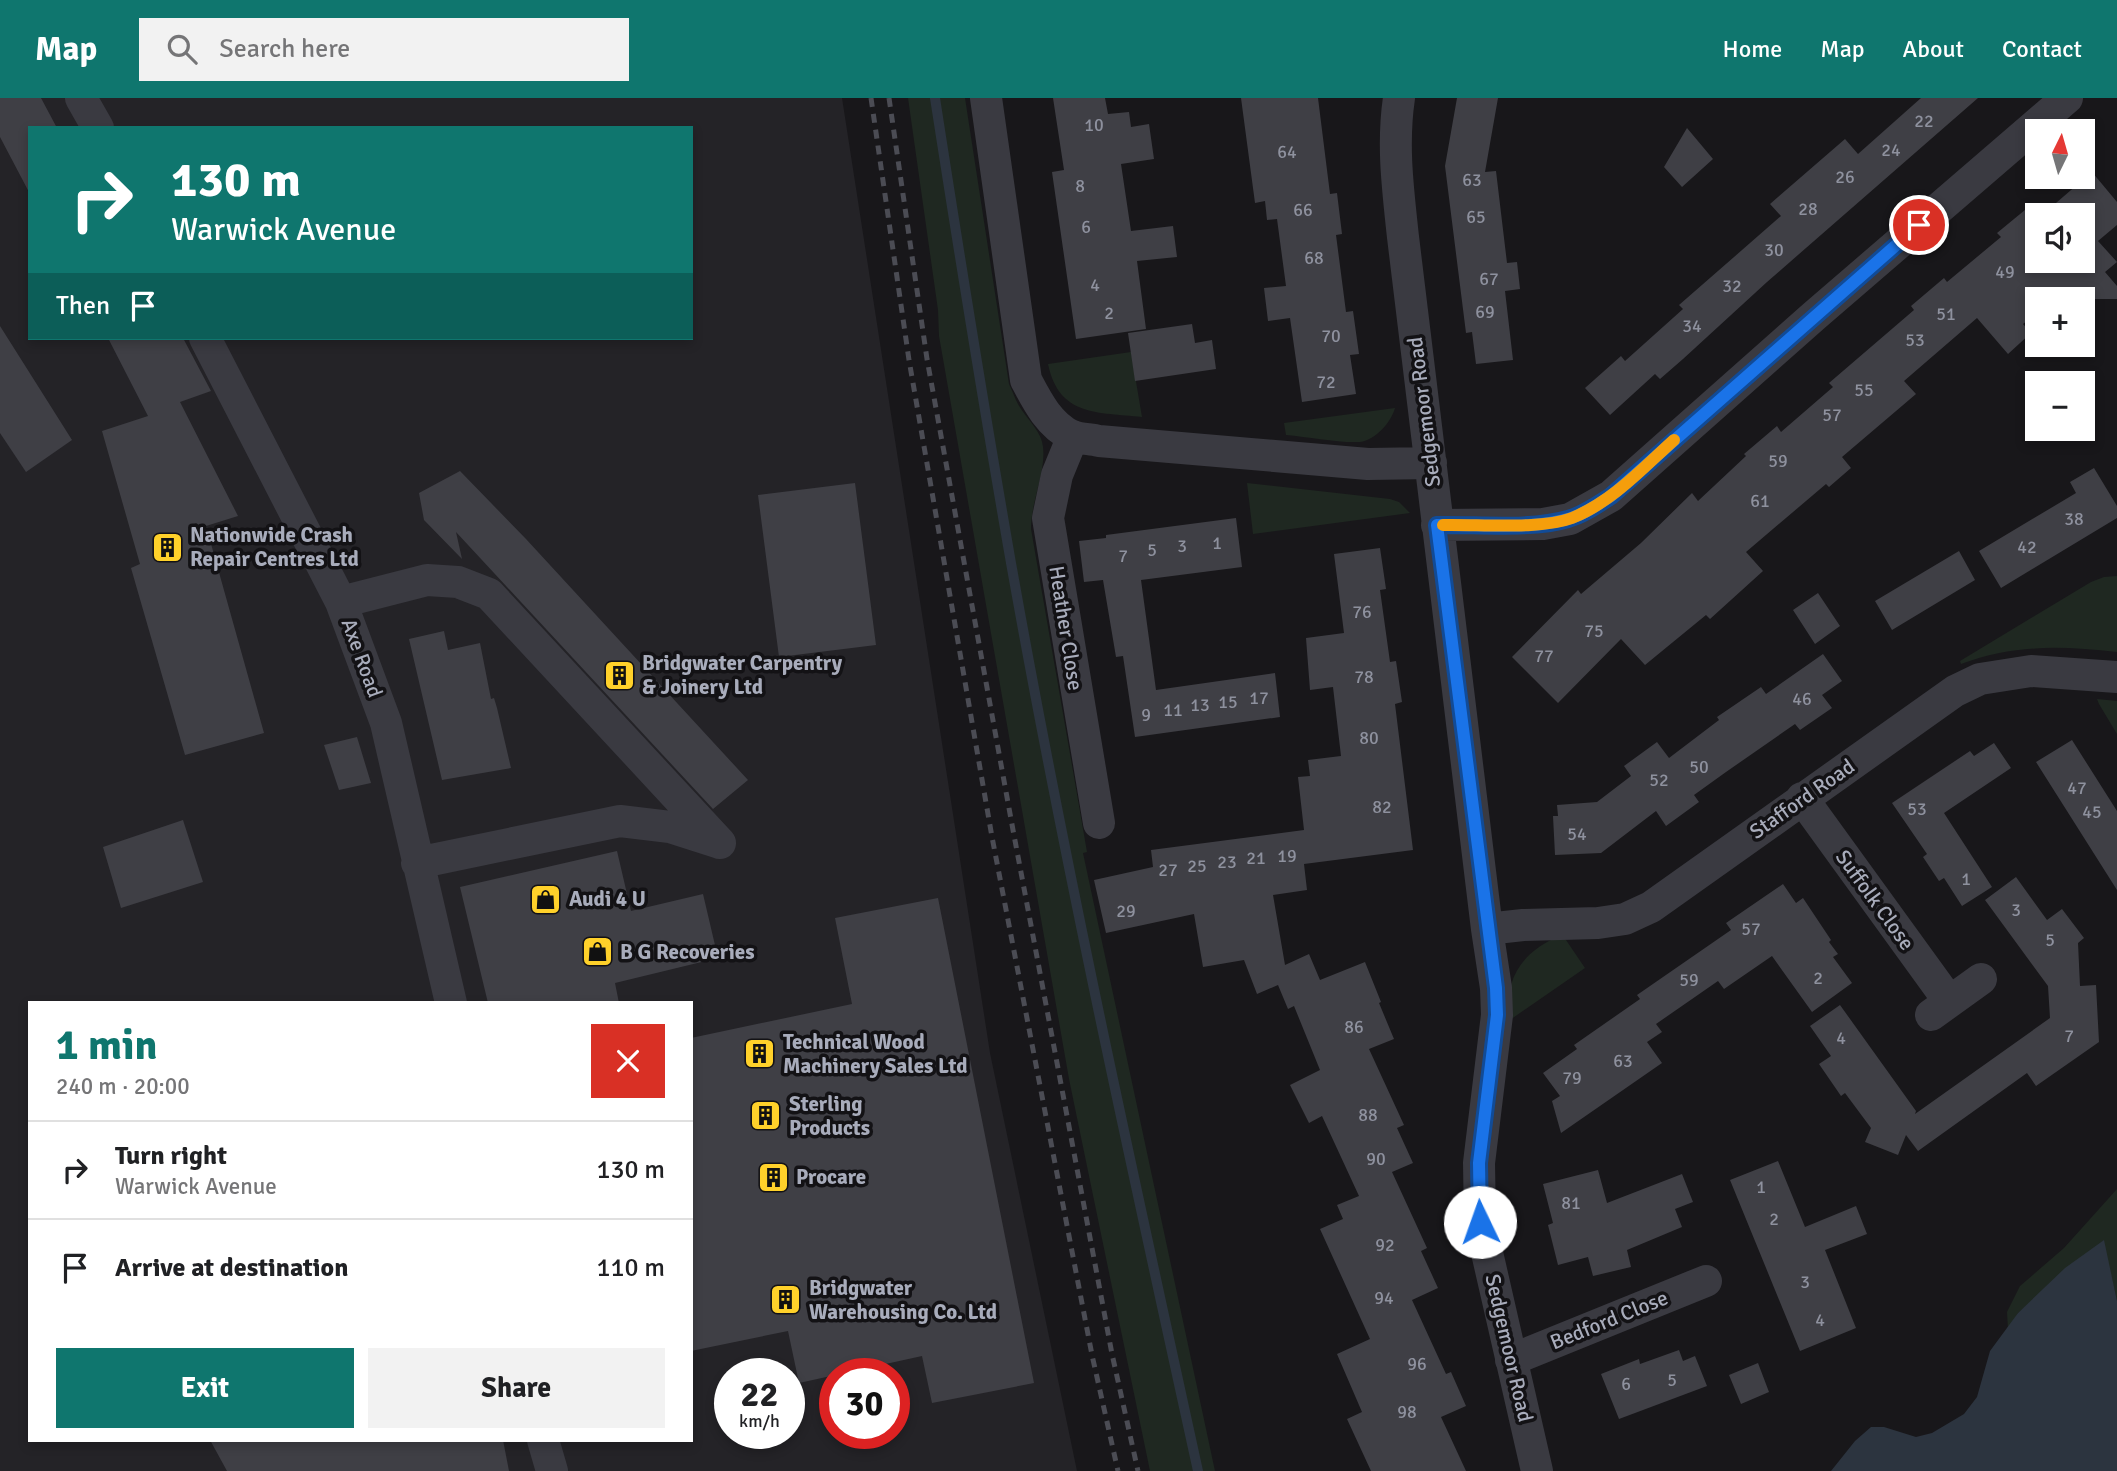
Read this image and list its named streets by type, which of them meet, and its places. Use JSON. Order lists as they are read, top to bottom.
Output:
{
  "streets": {
    "street": [
      "Sedgemoor Road",
      "Heather Close",
      "Axe Road",
      "Stafford Road",
      "Suffolk Close",
      "Bedford Close"
    ]
  },
  "crossings": [
    ["Sedgemoor Road", "Stafford Road"],
    ["Sedgemoor Road", "Bedford Close"],
    ["Stafford Road", "Suffolk Close"]
  ],
  "places": {
    "building": [
      "Nationwide Crash Repair Centres Ltd",
      "Bridgwater Carpentry & Joinery Ltd",
      "Technical Wood Machinery Sales Ltd",
      "Sterling Products",
      "Procare",
      "Bridgwater Warehousing Co. Ltd"
    ],
    "shop": ["Audi 4 U", "B G Recoveries"]
  },
  "house_numbers": [
    "22",
    "10",
    "24",
    "64",
    "26",
    "63",
    "8",
    "28",
    "66",
    "65",
    "6",
    "30",
    "68",
    "49",
    "67",
    "4",
    "32",
    "69",
    "2",
    "51",
    "34",
    "70",
    "53",
    "72",
    "55",
    "57",
    "59",
    "61",
    "38",
    "1",
    "3",
    "42",
    "5",
    "7",
    "76",
    "75",
    "77",
    "78",
    "17",
    "46",
    "15",
    "13",
    "11",
    "9",
    "80",
    "50",
    "52",
    "47",
    "82",
    "53",
    "45",
    "54",
    "19",
    "21",
    "23",
    "25",
    "27",
    "1",
    "3",
    "29",
    "57",
    "5",
    "2",
    "59",
    "86",
    "7",
    "4",
    "63",
    "79",
    "88",
    "90",
    "1",
    "81",
    "2",
    "92",
    "3",
    "94",
    "4",
    "96",
    "5",
    "6",
    "98"
  ],
  "north": "top",
  "page": {
    "header": "Map",
    "search": "Search here",
    "nav": [
      "Home",
      "Map",
      "About",
      "Contact"
    ],
    "map_buttons": ["+", "−"],
    "turn": ["130 m", "Warwick Avenue"],
    "then": "Then",
    "heading": ["1 min", "240 m · 20:00"],
    "list": [
      {
        "name": "Turn right",
        "note": "Warwick Avenue",
        "value": "130 m"
      },
      {
        "name": "Arrive at destination",
        "value": "110 m"
      }
    ],
    "buttons": ["Exit", "Share"],
    "speed": "22 km/h",
    "limit": "30"
  }
}
